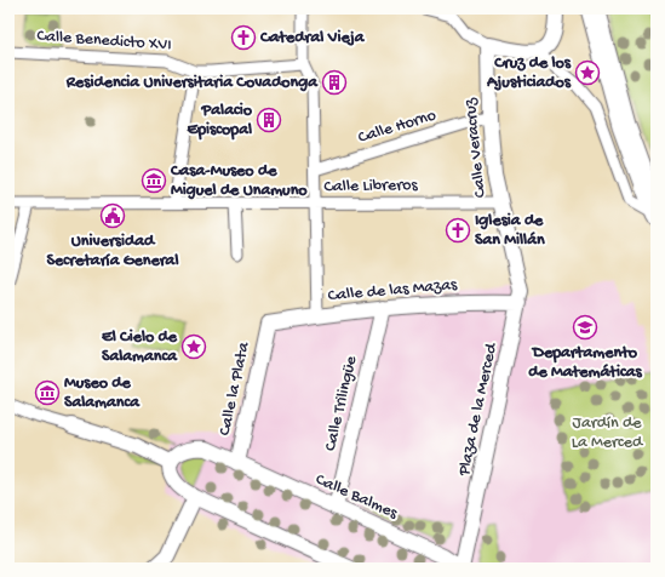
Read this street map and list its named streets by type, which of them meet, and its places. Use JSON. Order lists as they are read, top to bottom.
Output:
{
  "streets": {
    "street": [
      "Calle Benedicto XVI",
      "Calle Horno",
      "Calle Veracruz",
      "Calle Libreros",
      "Calle de las Mazas",
      "Calle la Plata",
      "Calle Trilingüe",
      "Plaza de la Merced",
      "Calle Balmes"
    ]
  },
  "crossings": [
    ["Calle Horno", "Calle Veracruz"],
    ["Calle Veracruz", "Calle Libreros"],
    ["Calle Veracruz", "Calle de las Mazas"],
    ["Calle Veracruz", "Plaza de la Merced"],
    ["Calle de las Mazas", "Calle la Plata"],
    ["Calle de las Mazas", "Calle Trilingüe"],
    ["Calle de las Mazas", "Plaza de la Merced"],
    ["Calle la Plata", "Calle Balmes"],
    ["Calle Trilingüe", "Calle Balmes"]
  ],
  "parks": ["Jardín de La Merced"],
  "places": {
    "church": ["Catedral Vieja", "Iglesia de San Millán"],
    "place": ["Cruz de los Ajusticiados", "El Cielo de Salamanca"],
    "building": ["Residencia Universitaria Covadonga", "Palacio Episcopal"],
    "museum": ["Casa-Museo de Miguel de Unamuno", "Museo de Salamanca"],
    "public building": ["Universidad Secretaría General"],
    "school or university": ["Departamento de Matemáticas"]
  }
}
